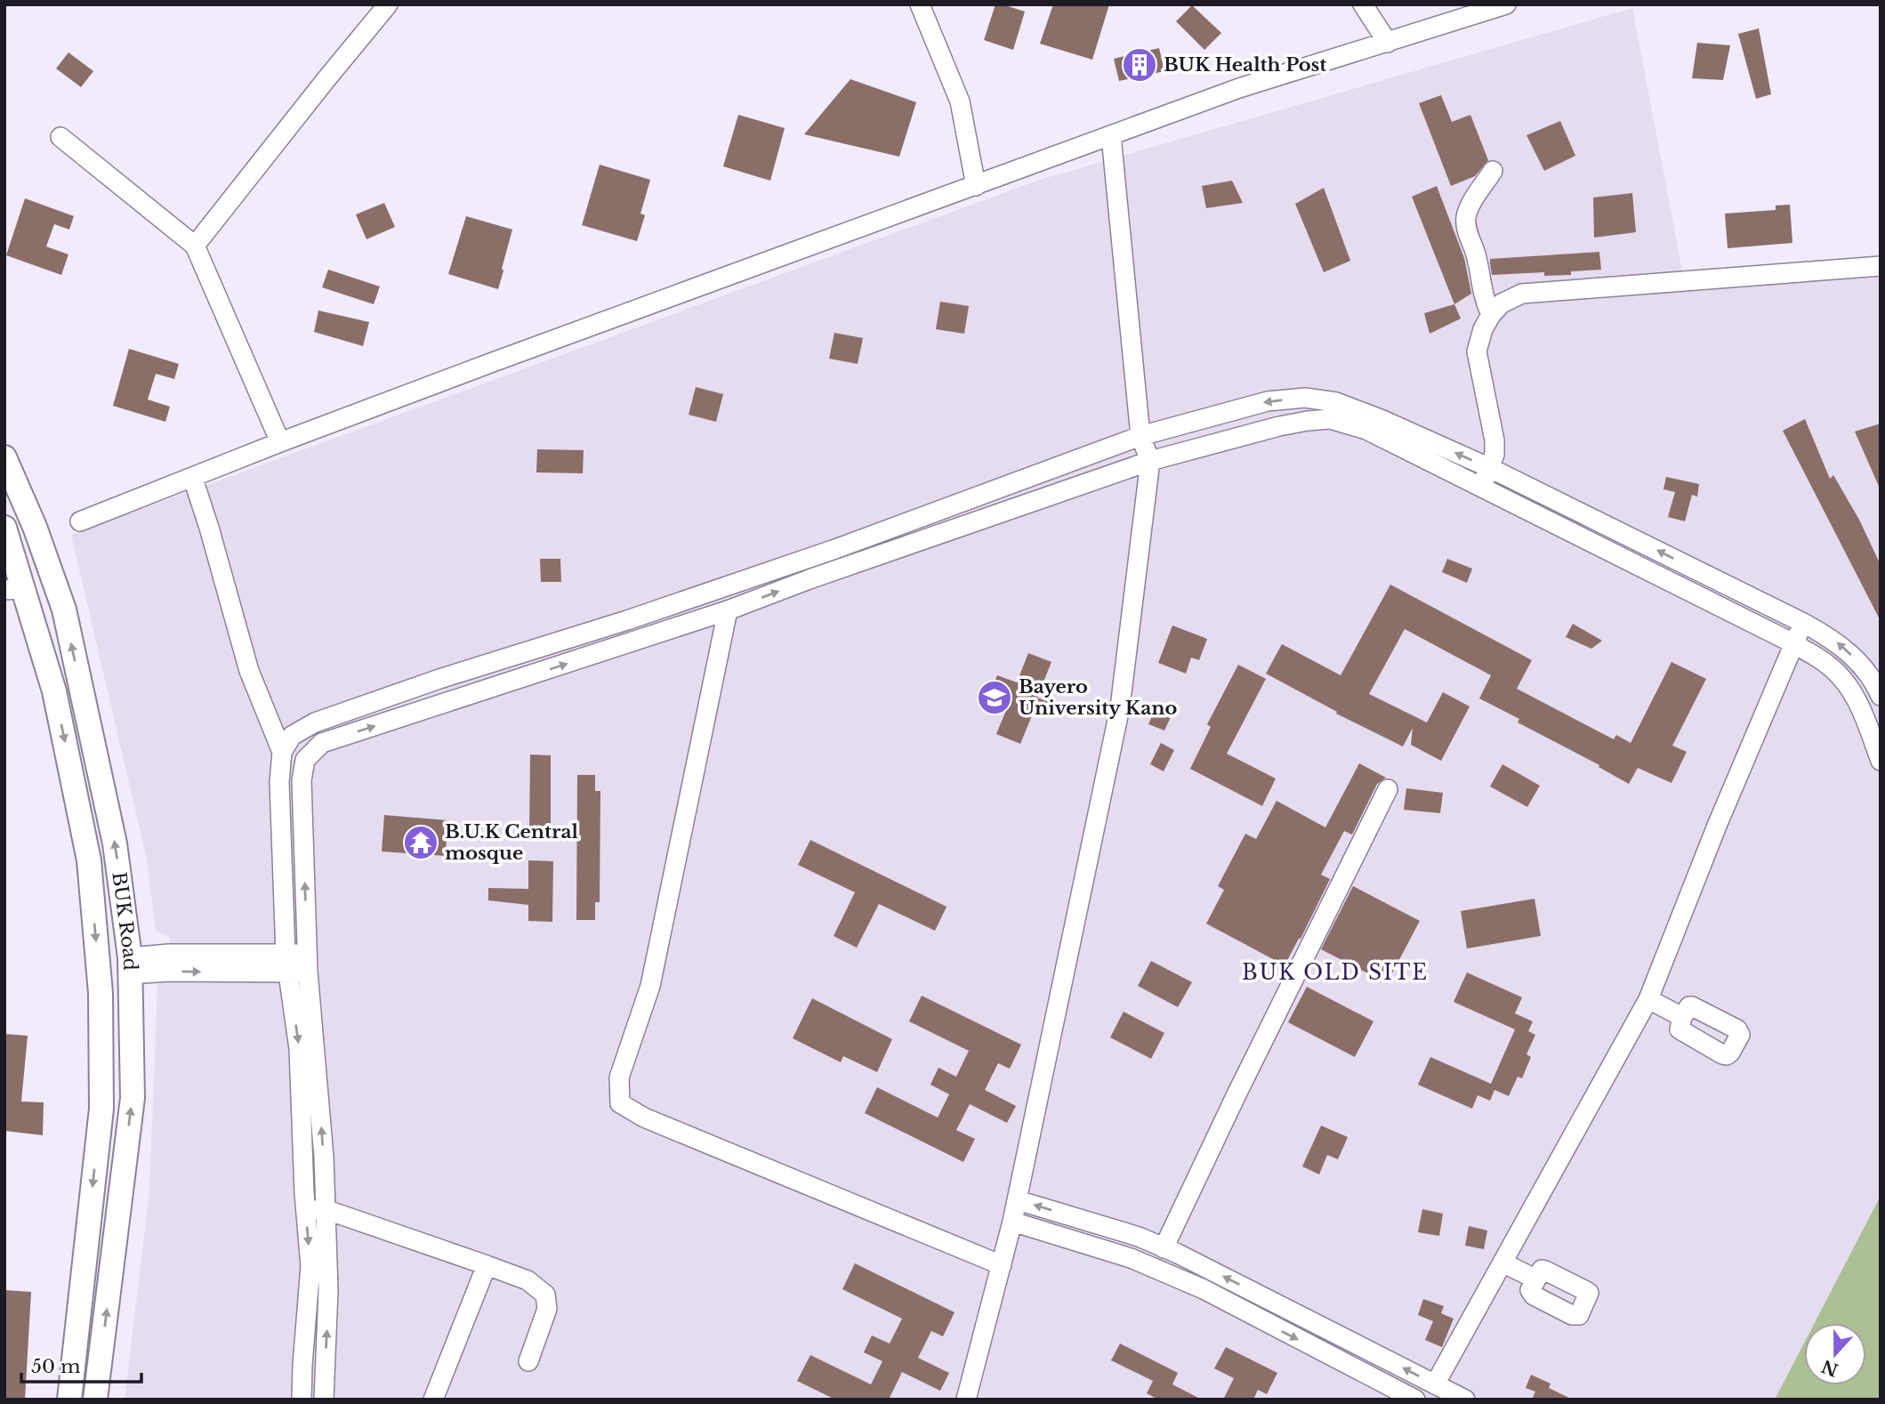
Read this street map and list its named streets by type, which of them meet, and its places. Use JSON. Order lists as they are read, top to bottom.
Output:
{
  "streets": {
    "main road": ["BUK Road"]
  },
  "districts": ["BUK OLD SITE"],
  "places": {
    "building": ["BUK Health Post"],
    "school or university": ["Bayero University Kano"],
    "temple": ["B.U.K Central mosque"]
  },
  "scale_bar": "50 m",
  "north": "bottom"
}
